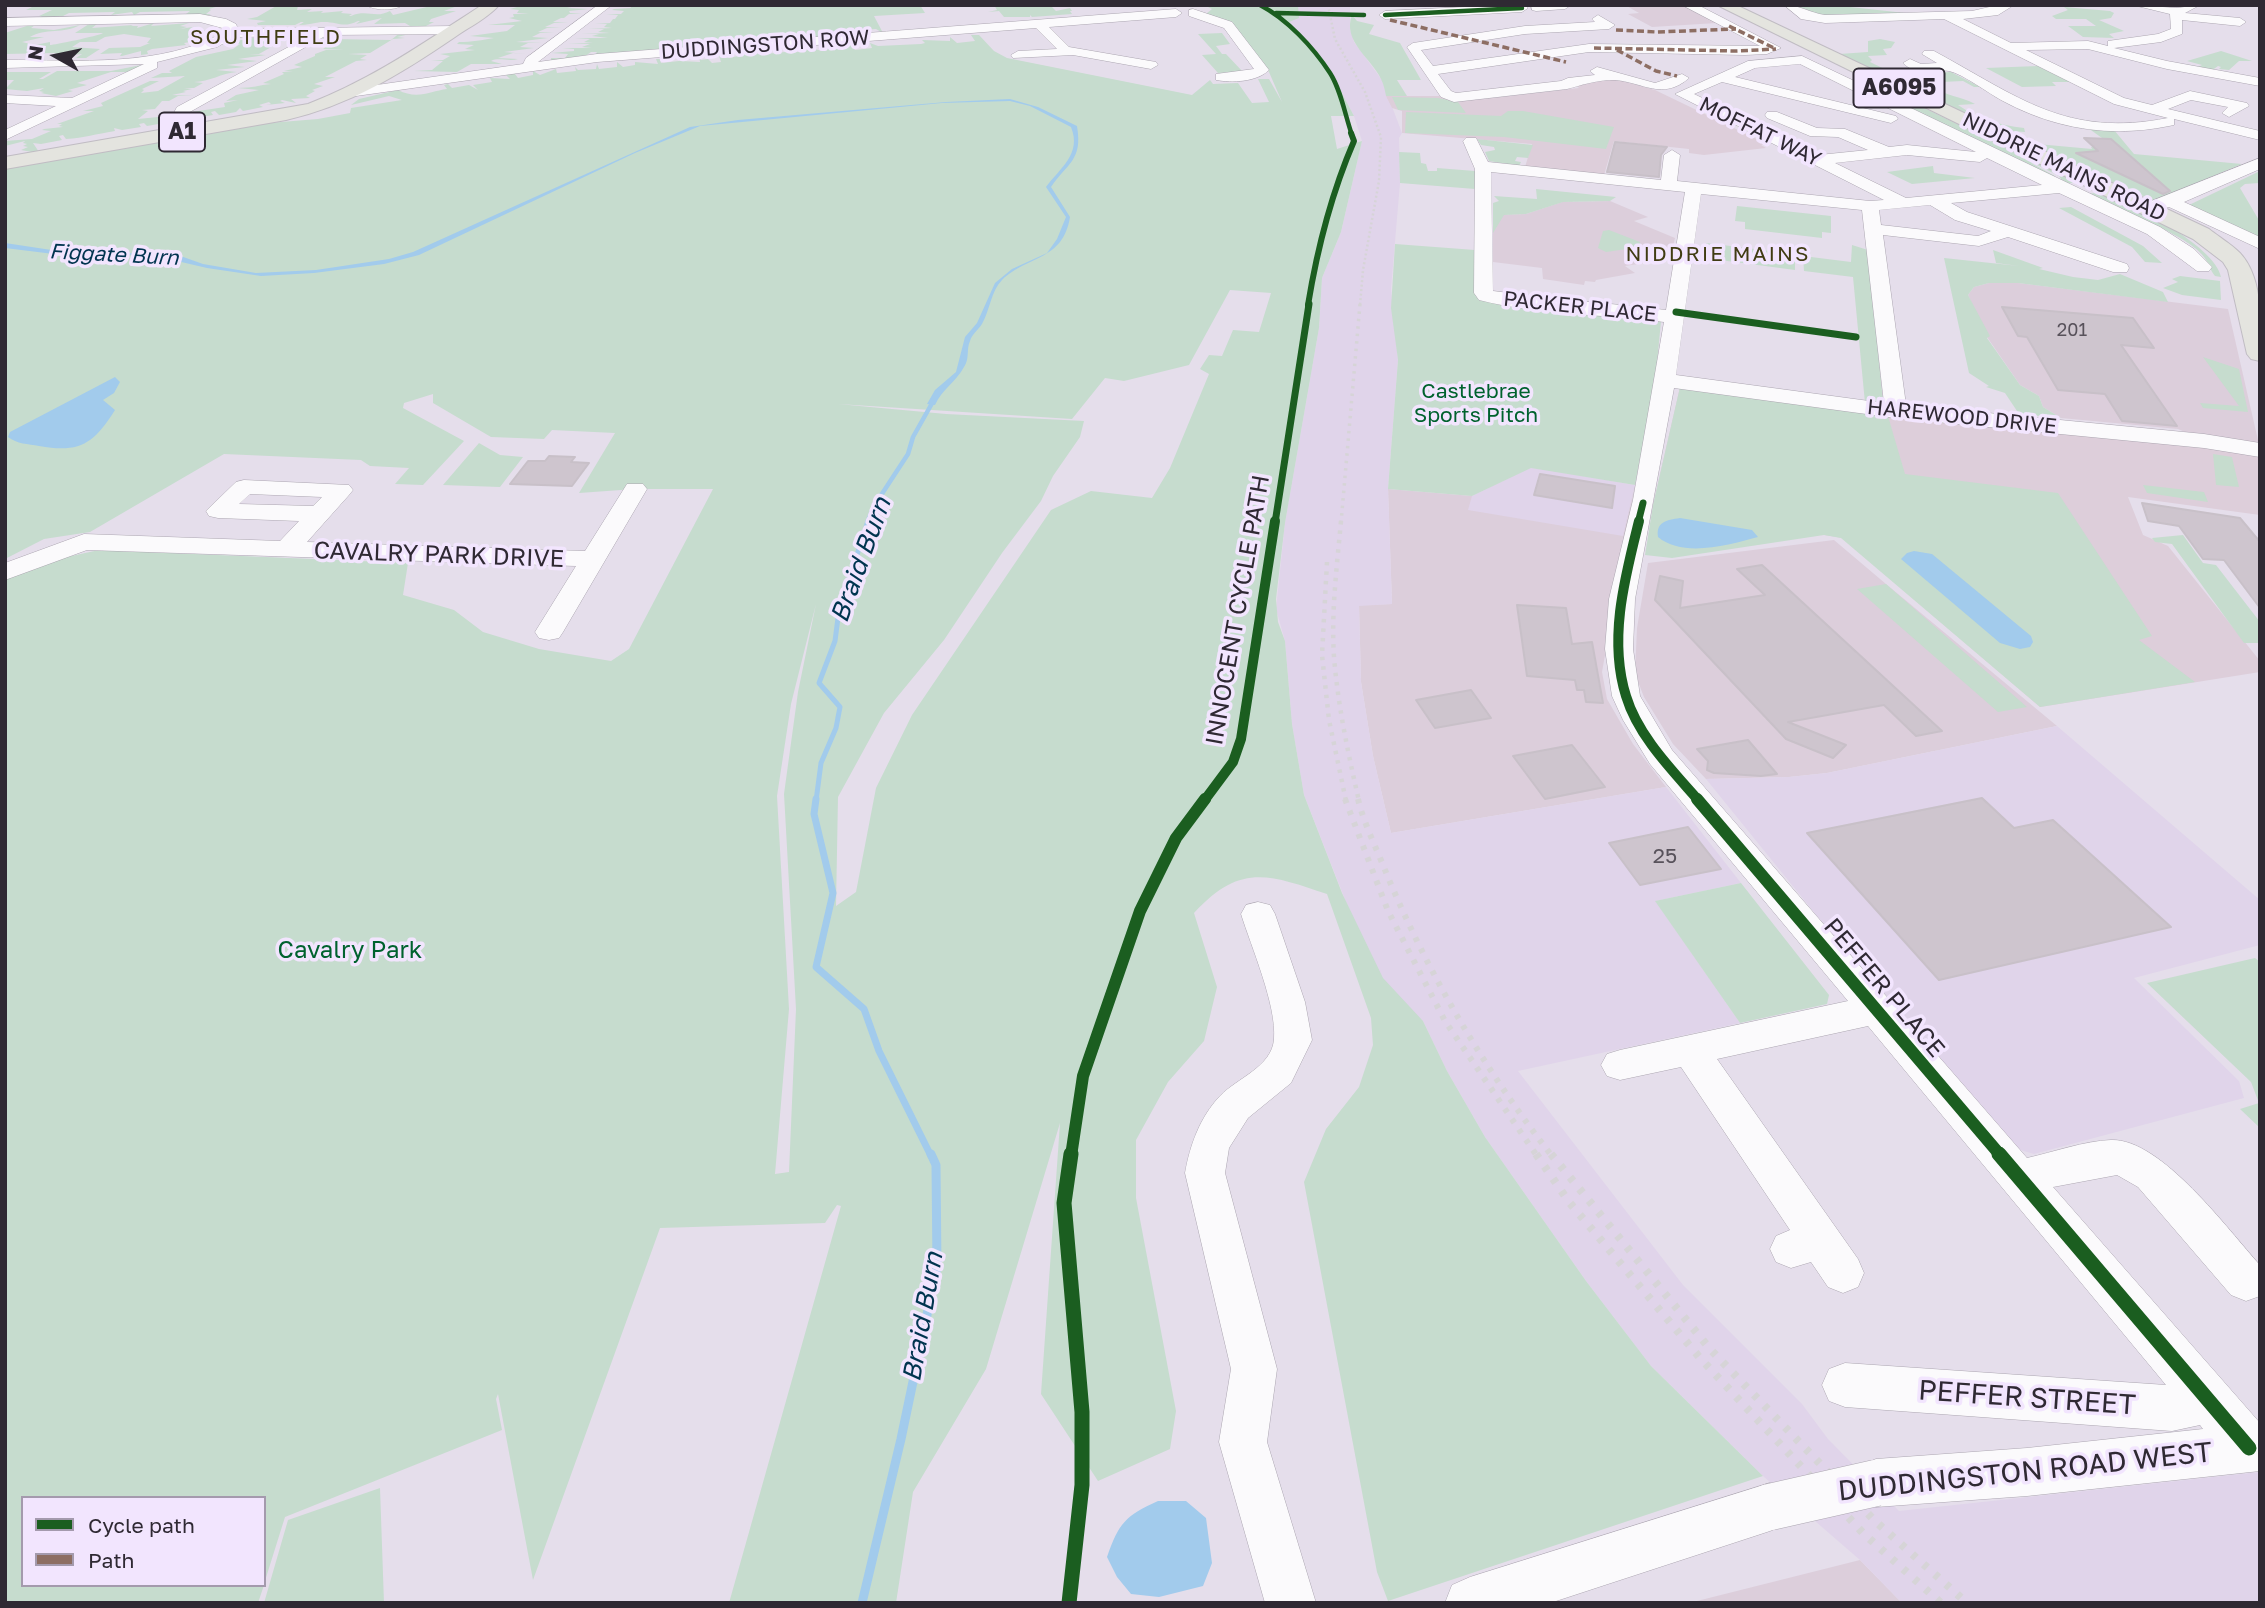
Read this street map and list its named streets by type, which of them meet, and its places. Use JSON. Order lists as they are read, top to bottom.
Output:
{
  "streets": {
    "main road": ["A6095", "A1", "NIDDRIE MAINS ROAD"],
    "street": [
      "DUDDINGSTON ROW",
      "MOFFAT WAY",
      "PACKER PLACE",
      "HAREWOOD DRIVE",
      "CAVALRY PARK DRIVE",
      "PEFFER PLACE",
      "PEFFER STREET",
      "DUDDINGSTON ROAD WEST"
    ],
    "cycle path": ["INNOCENT CYCLE PATH"]
  },
  "crossings": [
    ["DUDDINGSTON ROW", "A1"],
    ["MOFFAT WAY", "NIDDRIE MAINS ROAD"],
    ["PACKER PLACE", "PEFFER PLACE"],
    ["HAREWOOD DRIVE", "PEFFER PLACE"],
    ["PEFFER PLACE", "PEFFER STREET"],
    ["PEFFER PLACE", "DUDDINGSTON ROAD WEST"]
  ],
  "districts": ["SOUTHFIELD", "NIDDRIE MAINS"],
  "water": ["Figgate Burn", "Braid Burn"],
  "parks": ["Castlebrae Sports Pitch", "Cavalry Park"],
  "house_numbers": ["201", "25"],
  "legend": ["Cycle path", "Path"],
  "north": "left"
}
